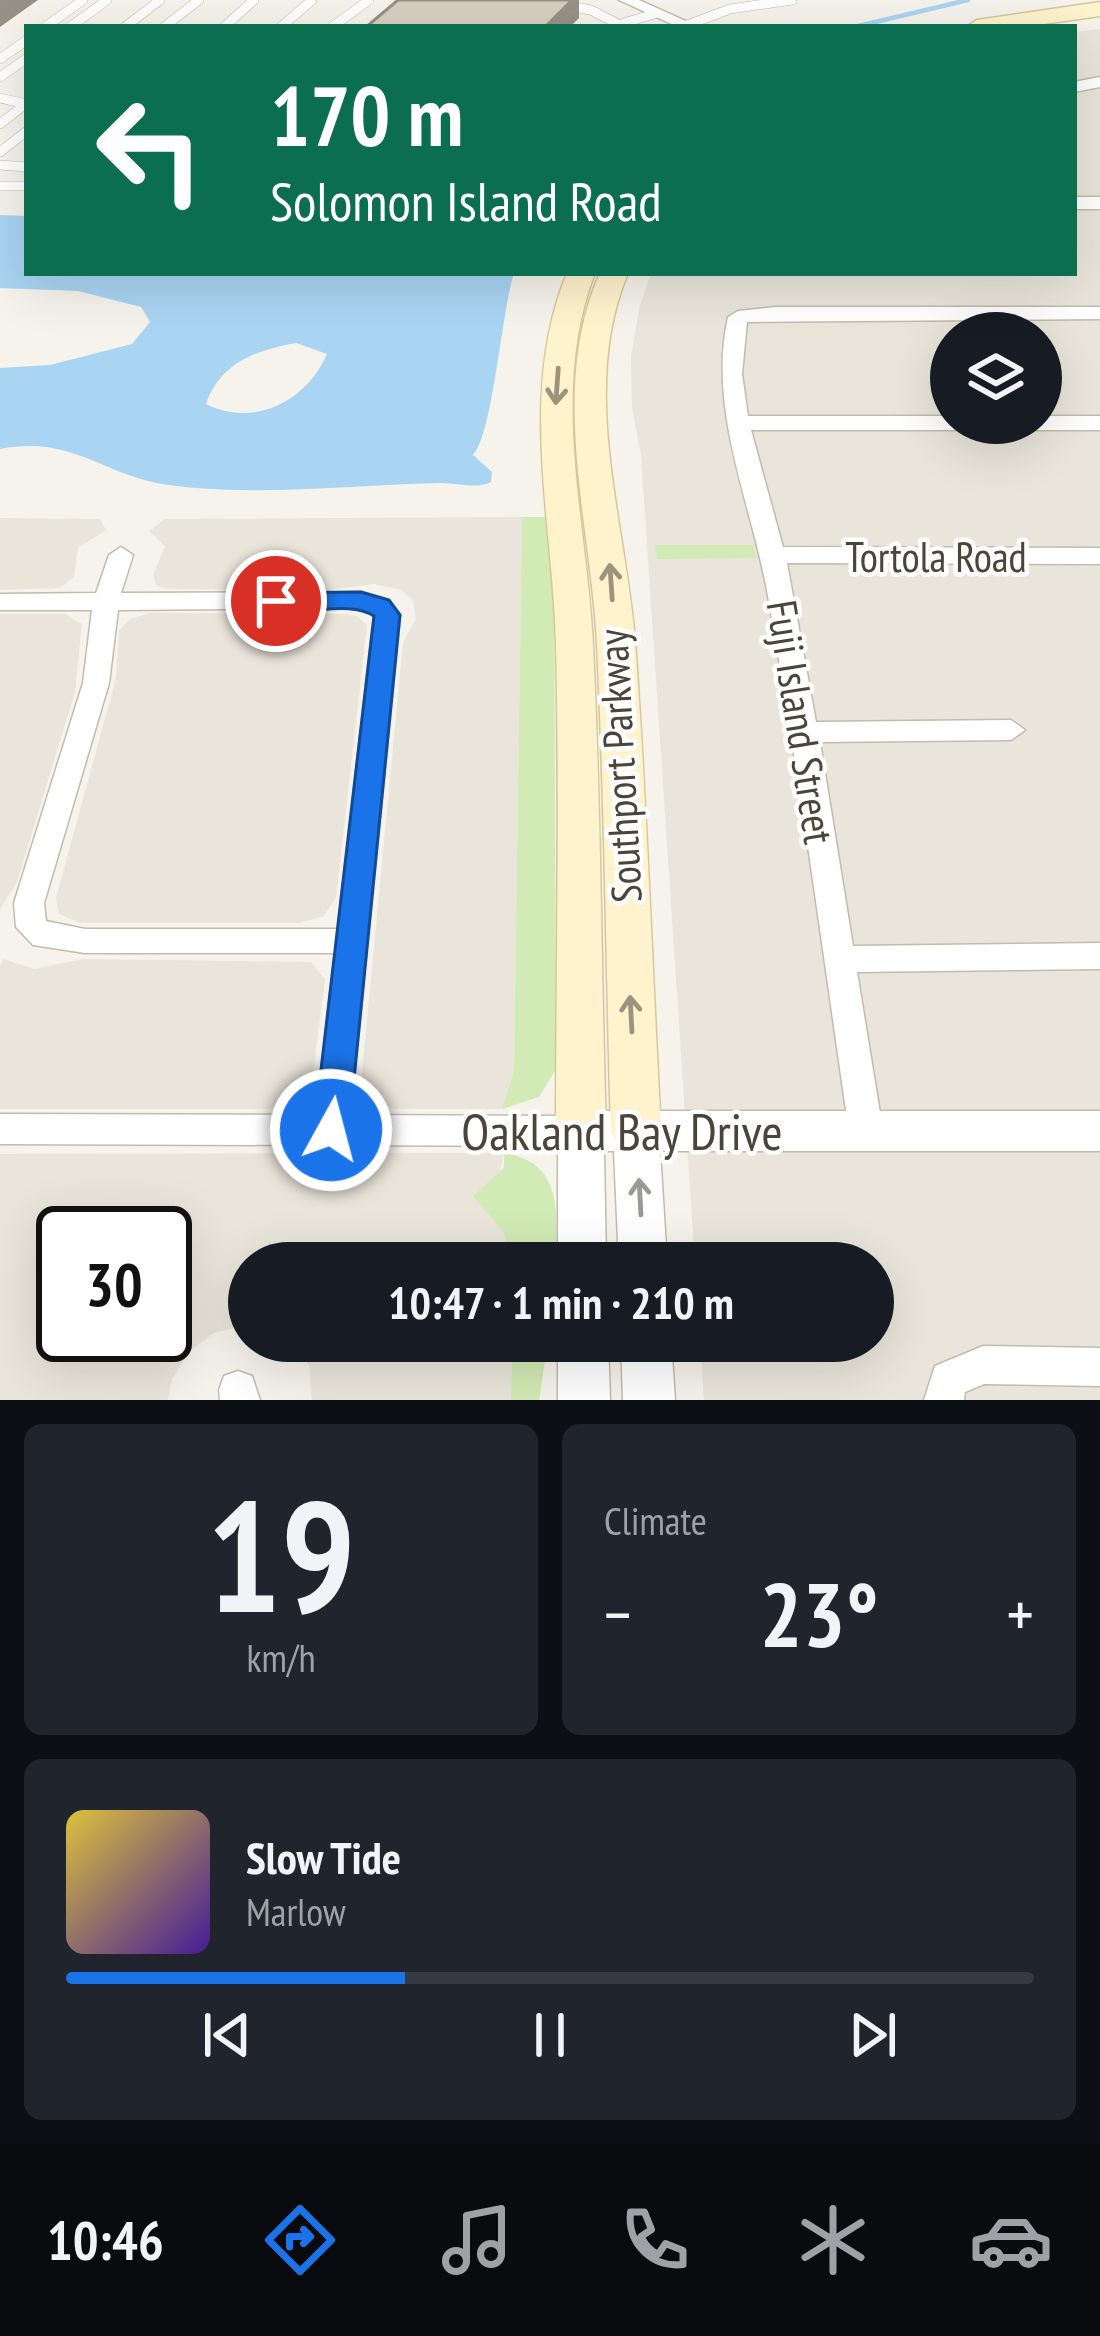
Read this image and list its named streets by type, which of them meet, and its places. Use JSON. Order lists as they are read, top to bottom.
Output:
{
  "streets": {
    "main road": ["Southport Parkway"],
    "street": ["Tortola Road", "Fuji Island Street", "Oakland Bay Drive"]
  },
  "crossings": [
    ["Tortola Road", "Fuji Island Street"],
    ["Fuji Island Street", "Oakland Bay Drive"],
    ["Southport Parkway", "Oakland Bay Drive"]
  ],
  "page": {
    "turn": ["170 m", "Solomon Island Road"],
    "limit": "30",
    "trip": "10:47 · 1 min · 210 m",
    "tile": [
      ["19", "km/h"],
      "Climate"
    ],
    "heat": ["−", "23°", "+"],
    "song": ["Slow Tide", "Marlow"],
    "tabs": "10:46"
  }
}
